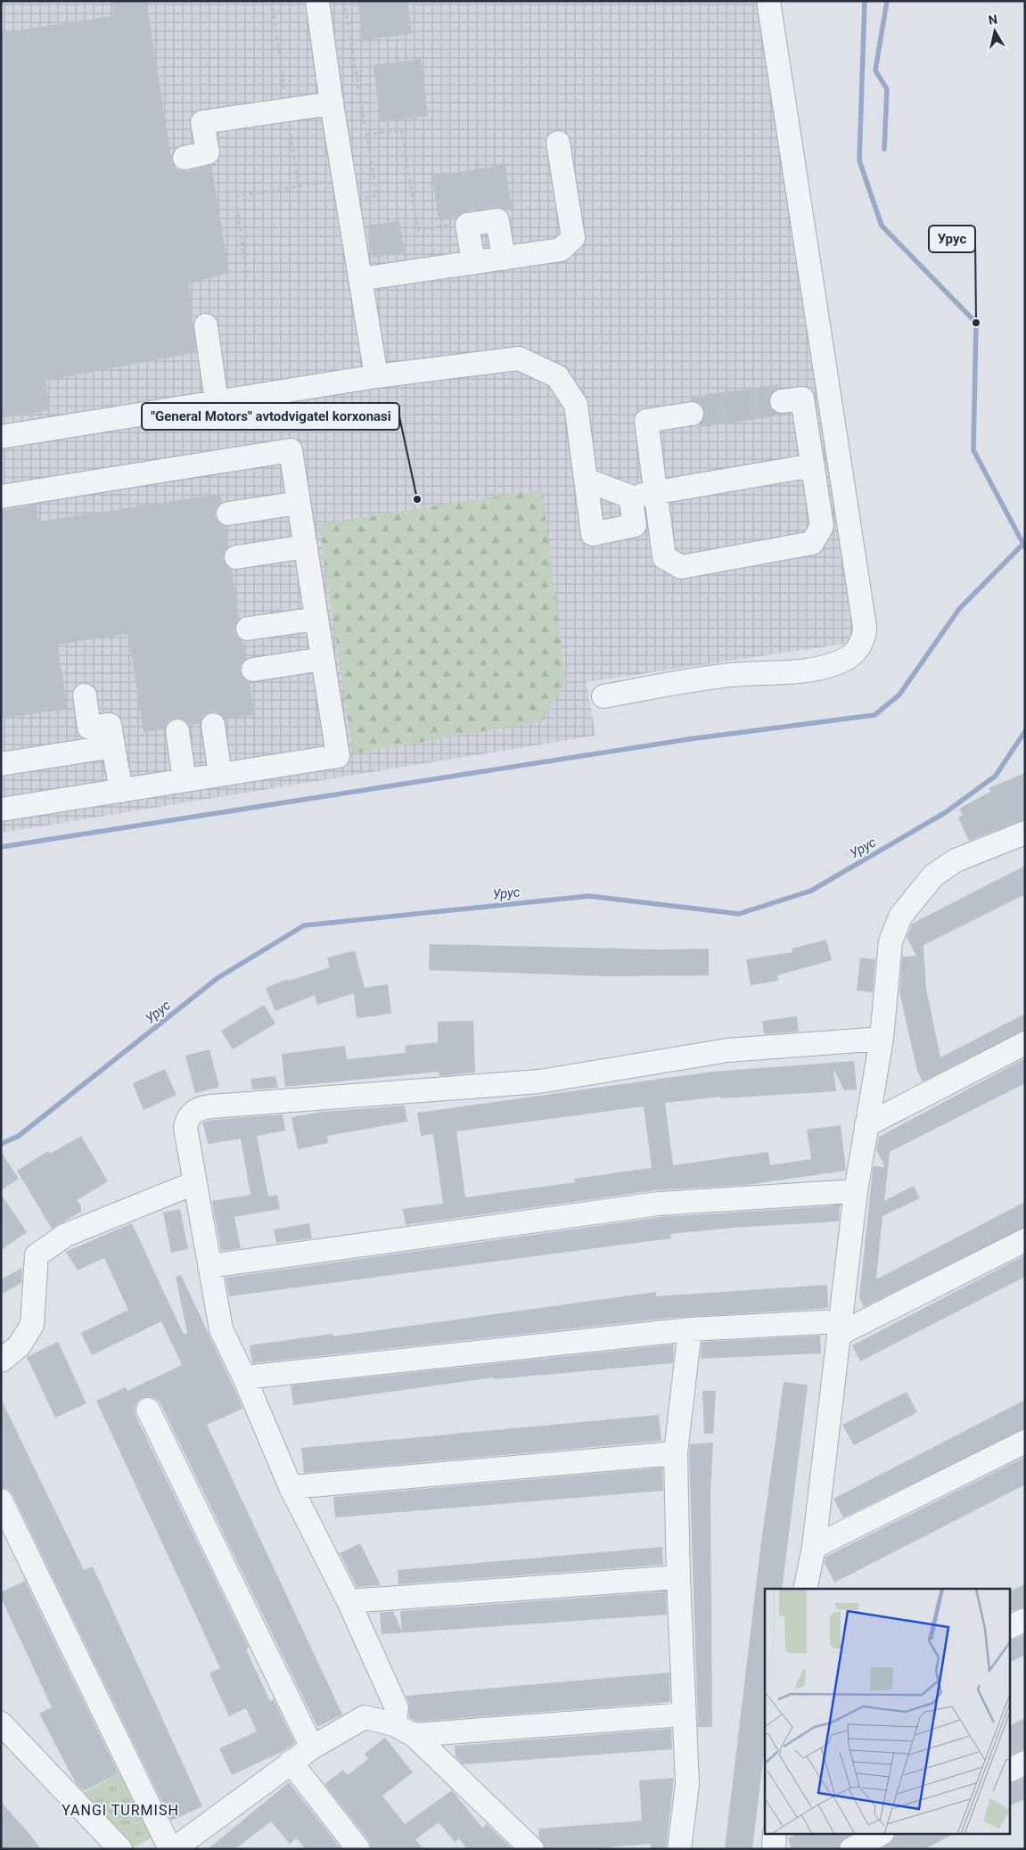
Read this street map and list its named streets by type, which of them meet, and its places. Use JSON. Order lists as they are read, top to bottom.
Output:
{
  "districts": ["YANGI TURMISH"],
  "water": ["Урус"],
  "places": ["Урус", "\"General Motors\" avtodvigatel korxonasi"],
  "north": "top"
}
